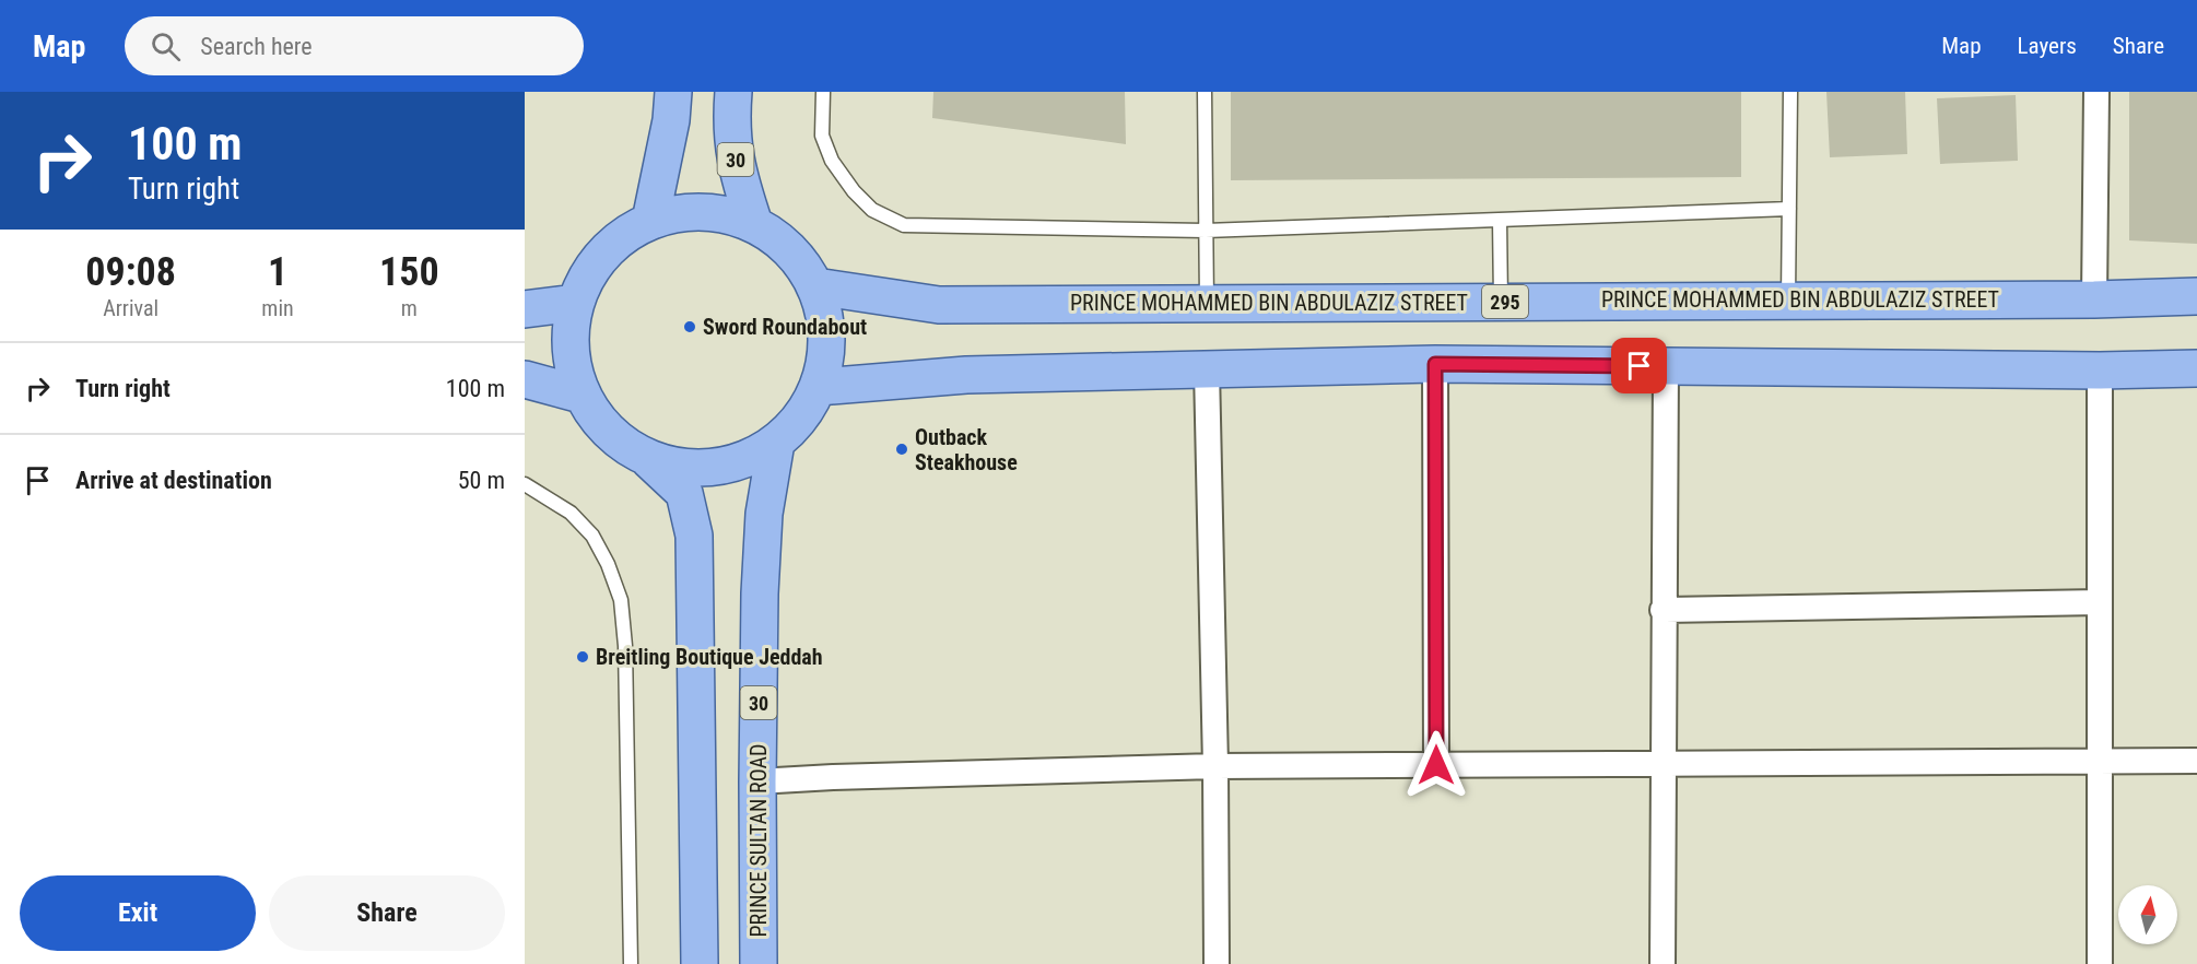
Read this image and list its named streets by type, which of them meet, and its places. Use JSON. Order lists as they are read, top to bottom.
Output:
{
  "streets": {
    "main road": [
      "30",
      "PRINCE MOHAMMED BIN ABDULAZIZ STREET",
      "295",
      "PRINCE SULTAN ROAD"
    ]
  },
  "places": ["Sword Roundabout", "Outback Steakhouse", "Breitling Boutique Jeddah"],
  "north": "top",
  "page": {
    "header": "Map",
    "search": "Search here",
    "nav": ["Map", "Layers", "Share"],
    "turn": ["100 m", "Turn right"],
    "eta": [
      "09:08",
      "Arrival",
      "1",
      "min",
      "150",
      "m"
    ],
    "list": [
      {
        "name": "Turn right",
        "value": "100 m"
      },
      {
        "name": "Arrive at destination",
        "value": "50 m"
      }
    ],
    "buttons": ["Exit", "Share"]
  }
}
